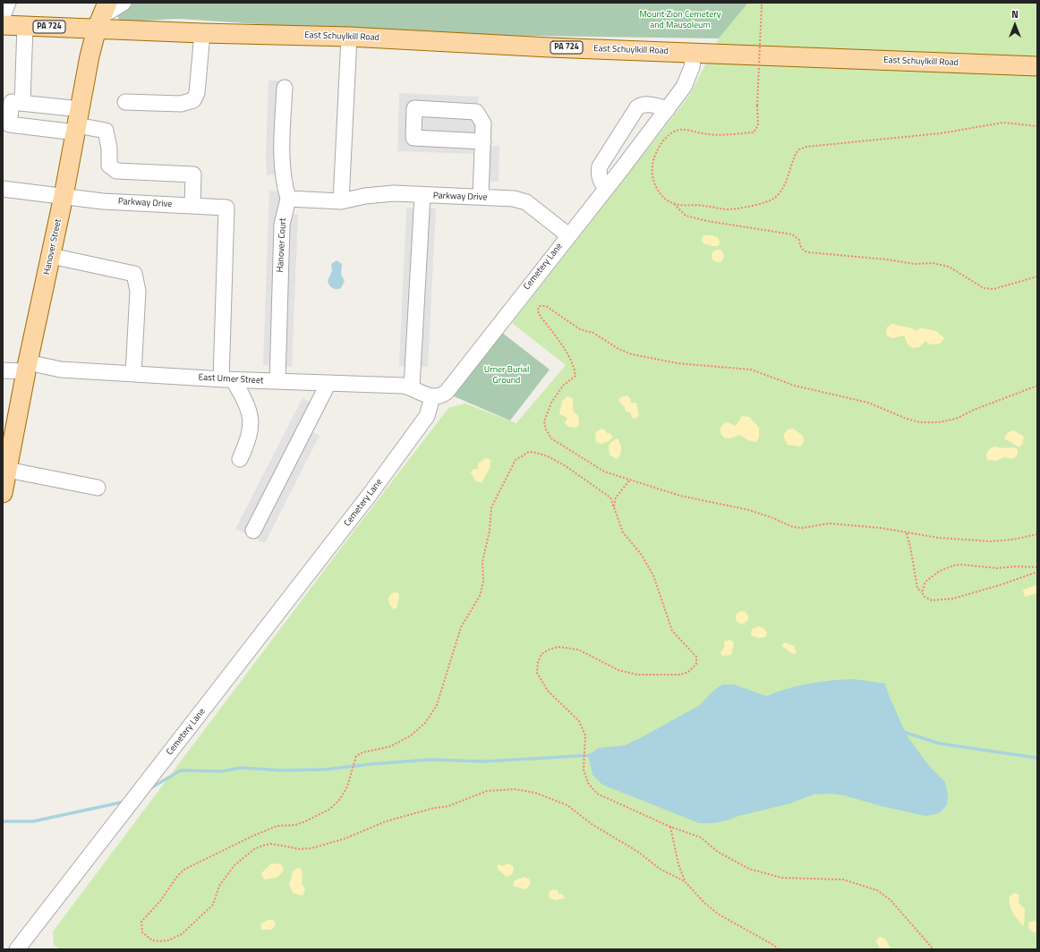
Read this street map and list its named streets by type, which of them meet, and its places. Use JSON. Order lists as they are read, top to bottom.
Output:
{
  "streets": {
    "main road": ["PA 724", "East Schuylkill Road", "Hanover Street"],
    "street": [
      "Parkway Drive",
      "Hanover Court",
      "Cemetery Lane",
      "East Urner Street"
    ]
  },
  "crossings": [
    ["PA 724", "East Schuylkill Road"],
    ["PA 724", "Hanover Street"],
    ["East Schuylkill Road", "Hanover Street"],
    ["East Schuylkill Road", "Cemetery Lane"],
    ["Parkway Drive", "Hanover Street"],
    ["Parkway Drive", "Cemetery Lane"],
    ["Parkway Drive", "East Urner Street"],
    ["Hanover Court", "East Urner Street"],
    ["Hanover Street", "East Urner Street"],
    ["Cemetery Lane", "East Urner Street"]
  ],
  "parks": ["Mount Zion Cemetery and Mausoleum", "Urner Burial Ground"],
  "north": "top"
}
